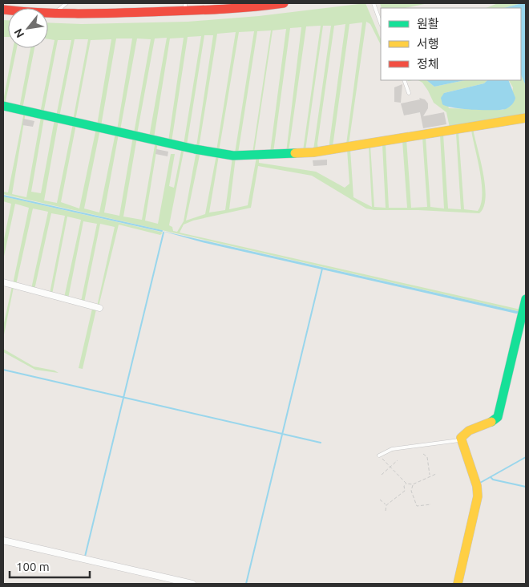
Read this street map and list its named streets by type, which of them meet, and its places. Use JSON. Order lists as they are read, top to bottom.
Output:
{
  "legend": ["원활", "서행", "정체"],
  "scale_bar": "100 m",
  "north": "bottom left"
}
